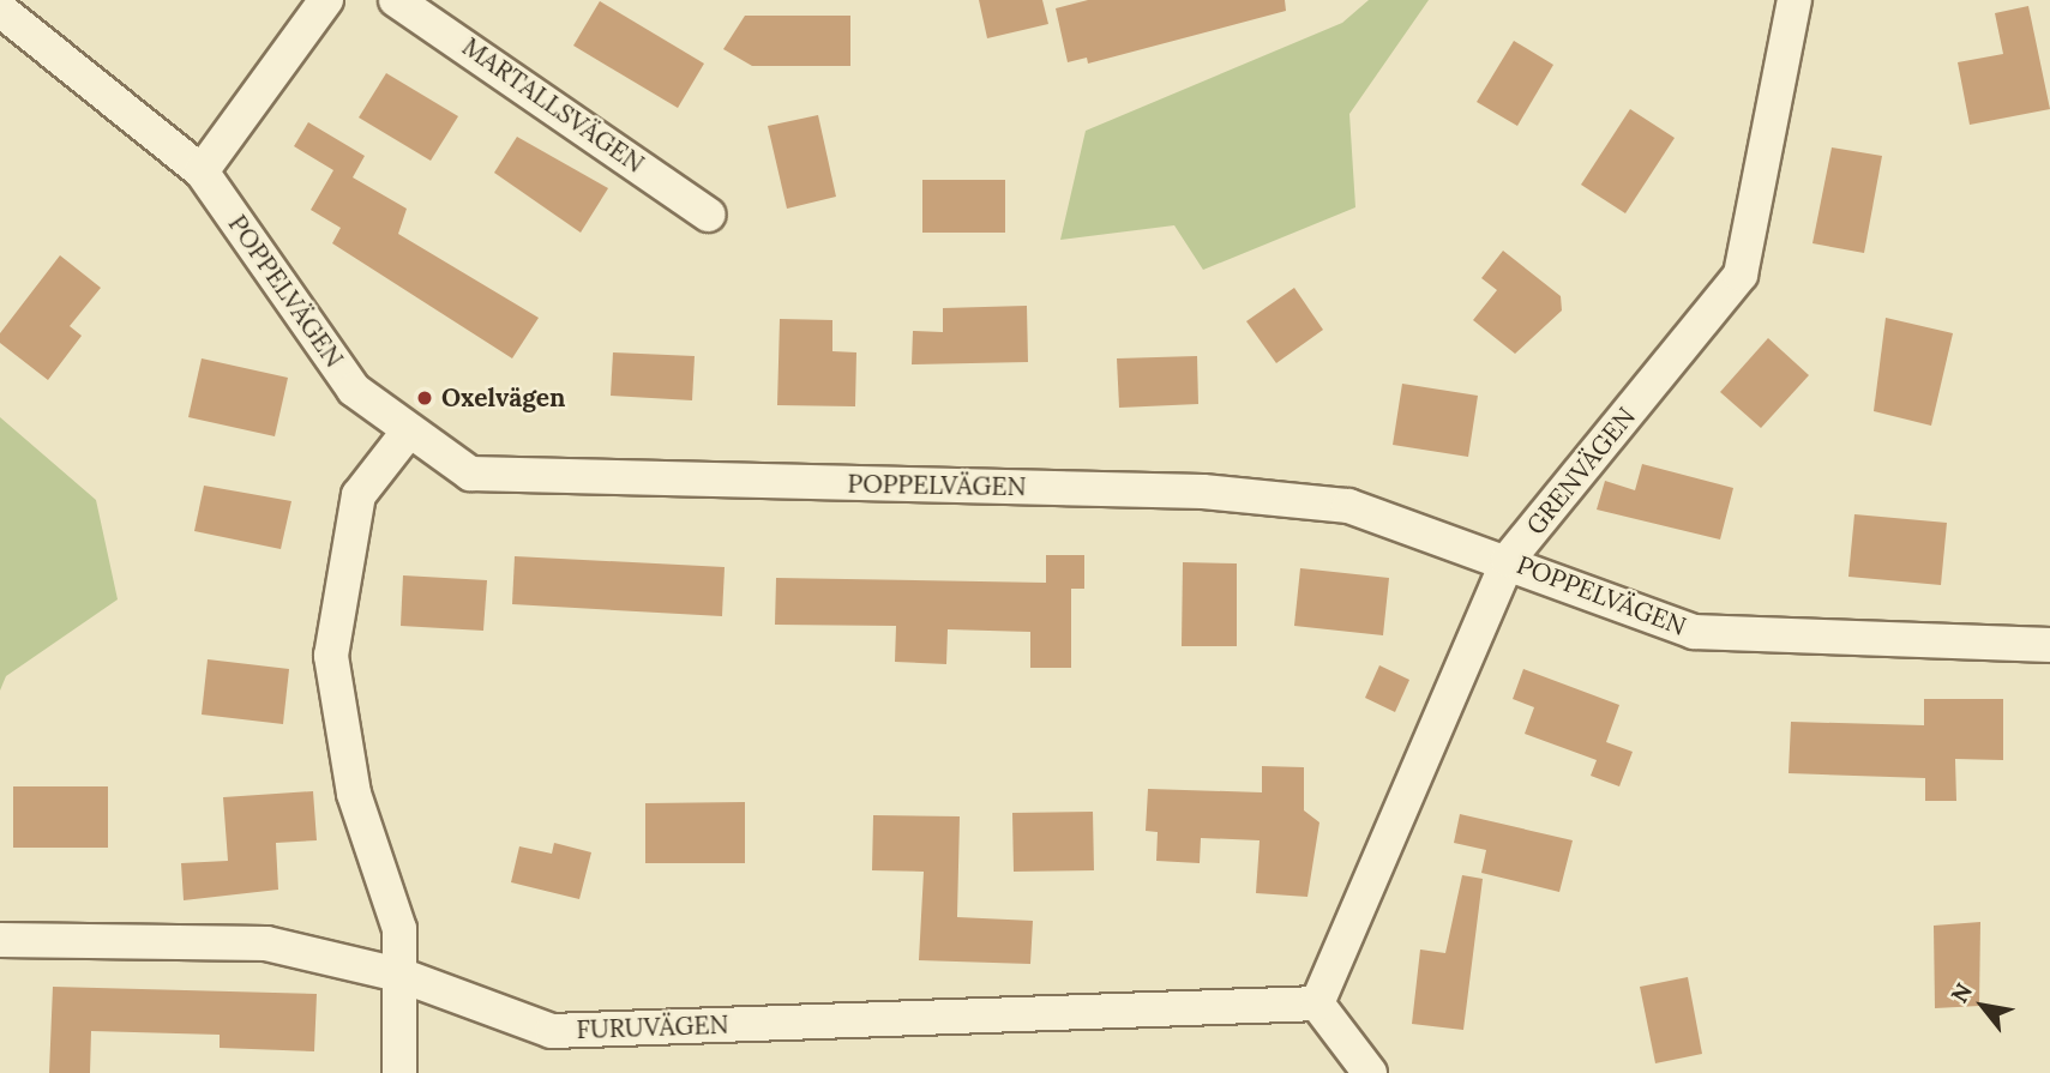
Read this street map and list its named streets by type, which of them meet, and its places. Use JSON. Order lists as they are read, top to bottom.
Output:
{
  "streets": {
    "street": [
      "MARTALLSVÄGEN",
      "POPPELVÄGEN",
      "GRENVÄGEN",
      "FURUVÄGEN"
    ]
  },
  "crossings": [
    ["POPPELVÄGEN", "GRENVÄGEN"],
    ["GRENVÄGEN", "FURUVÄGEN"]
  ],
  "places": ["Oxelvägen"],
  "north": "top left"
}
